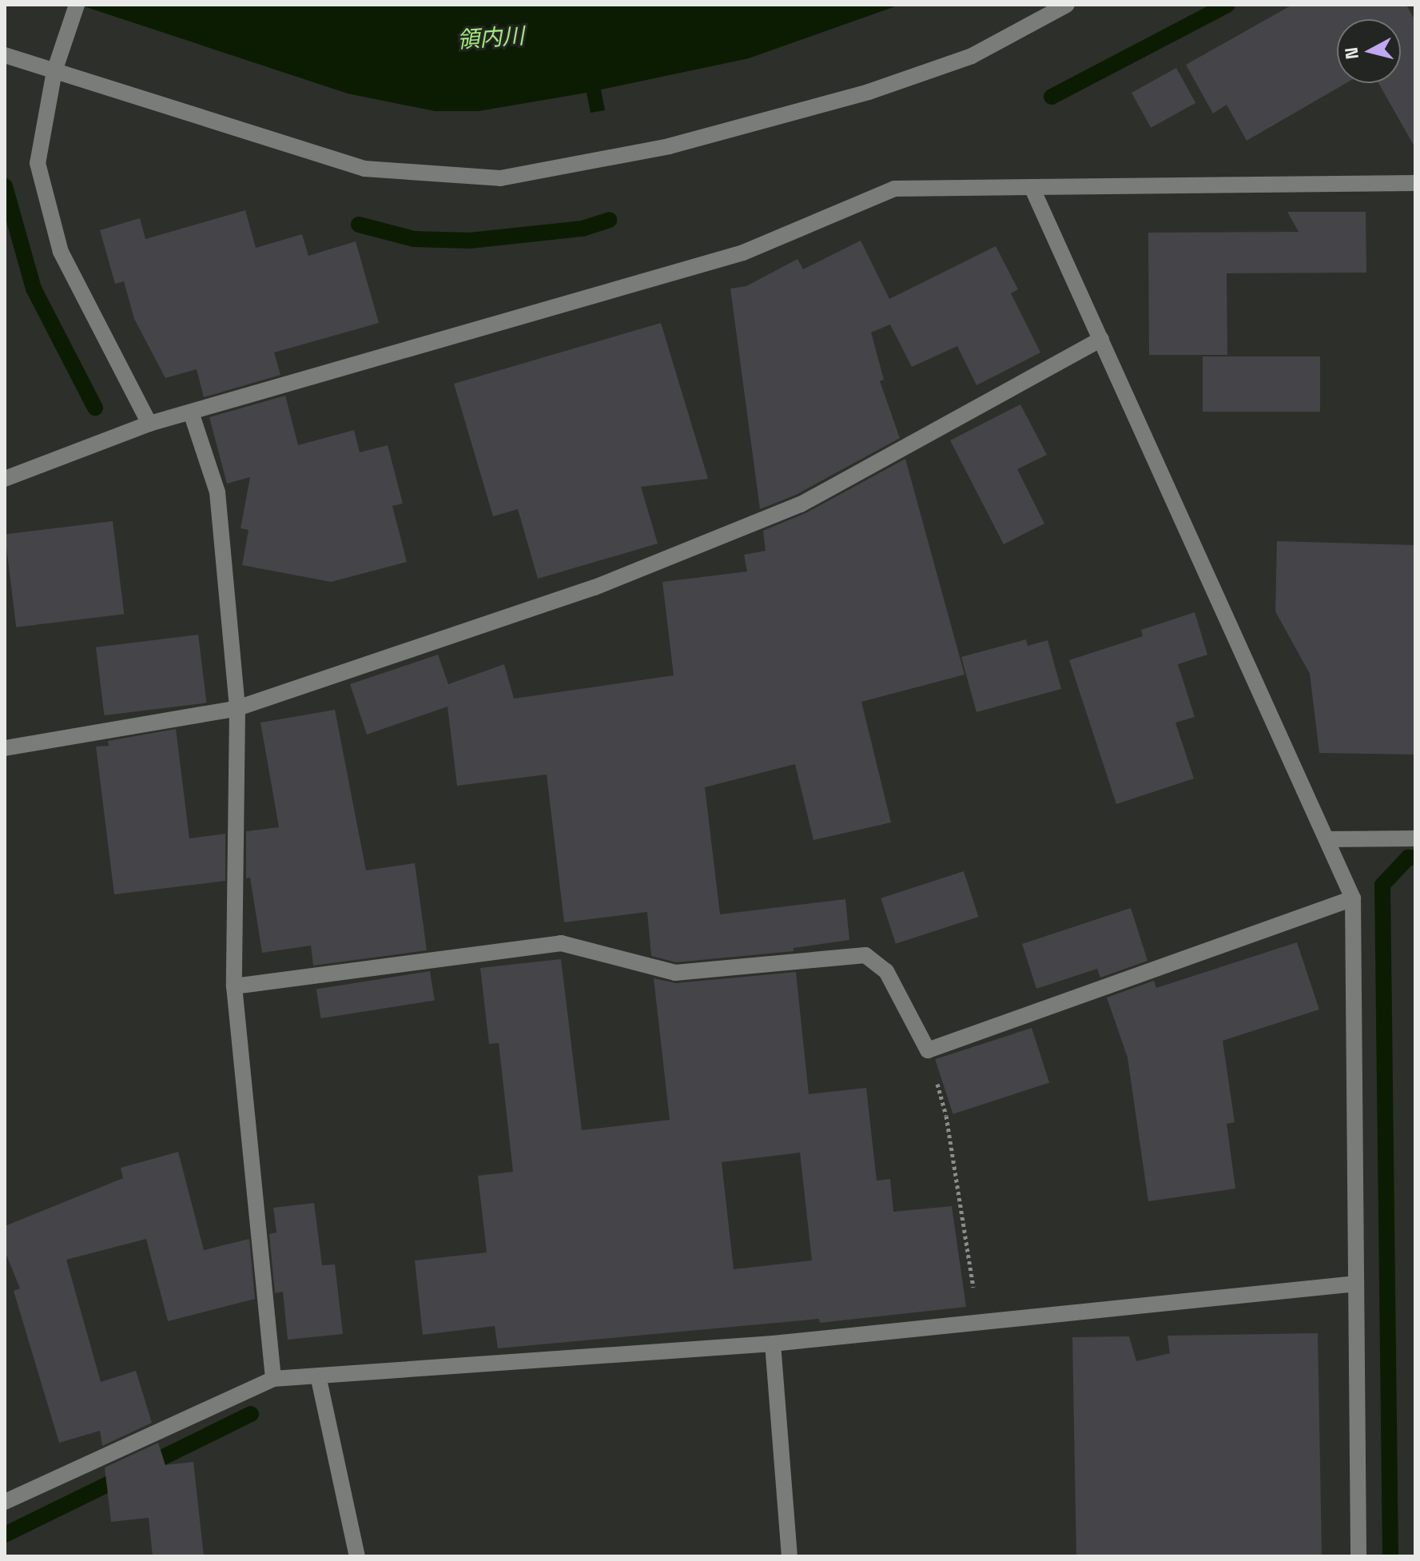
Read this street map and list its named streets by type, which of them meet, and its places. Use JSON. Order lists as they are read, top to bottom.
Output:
{
  "water": ["領内川"],
  "north": "left"
}
